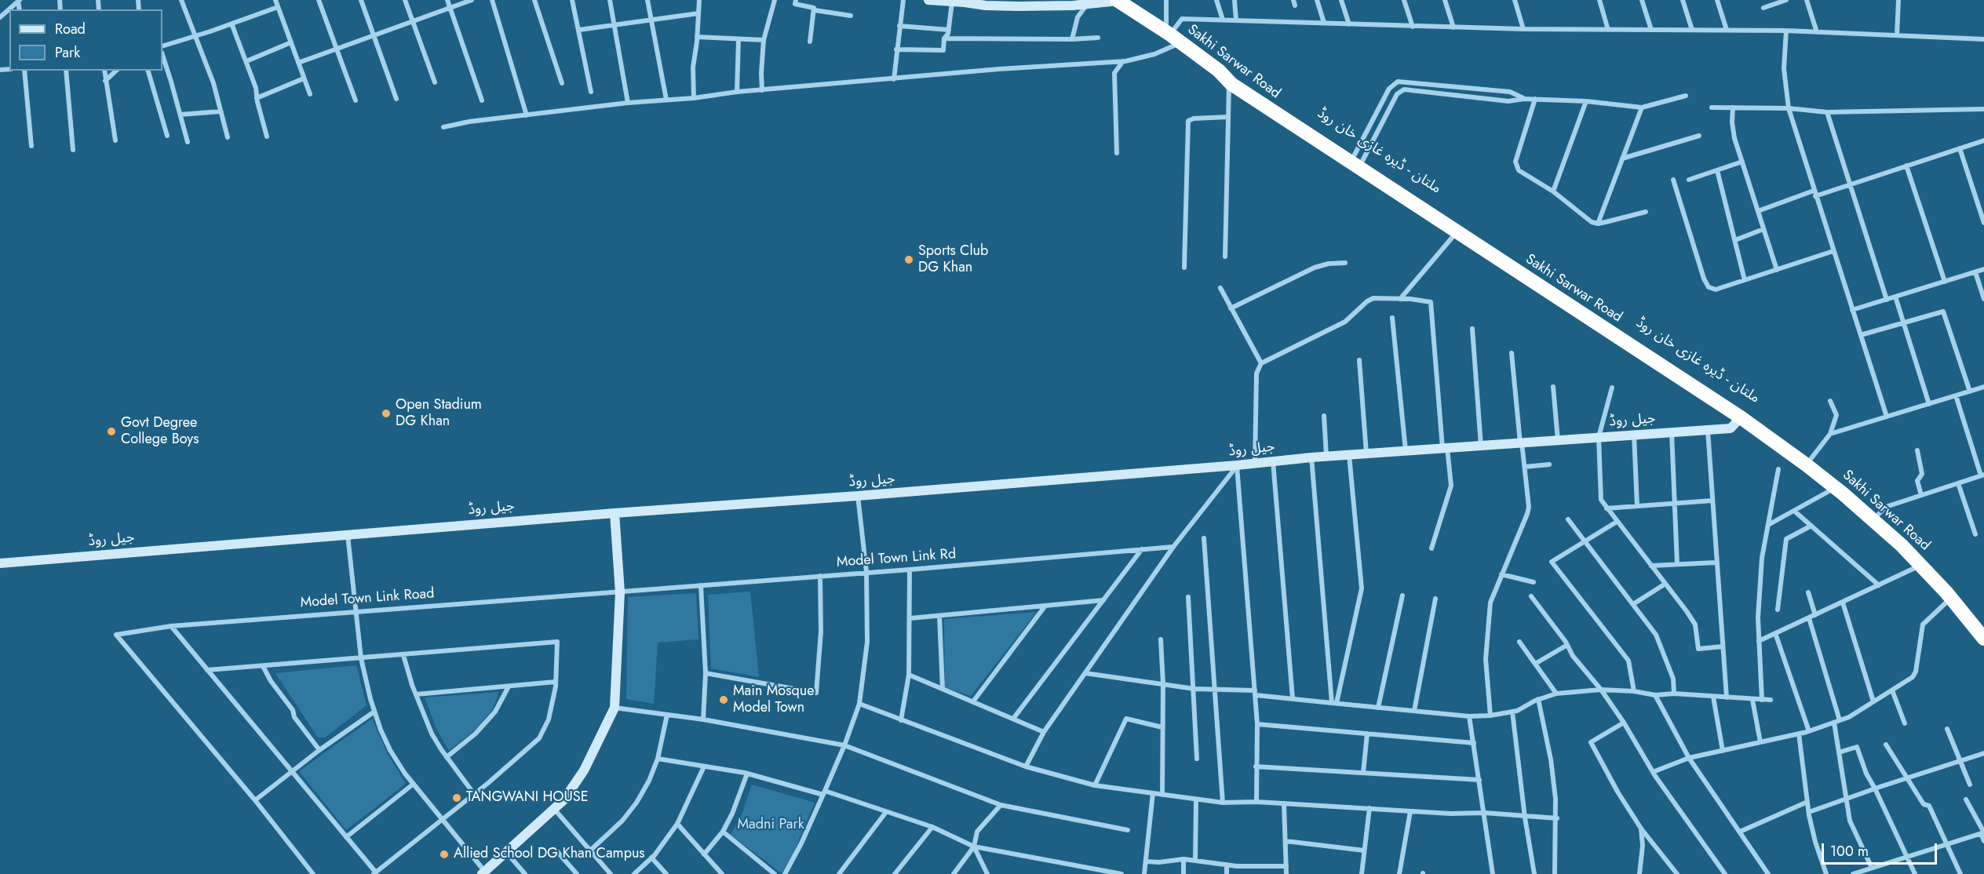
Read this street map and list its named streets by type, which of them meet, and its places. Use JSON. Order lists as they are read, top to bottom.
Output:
{
  "streets": {
    "highway": ["Sakhi Sarwar Road", "ملتان - ڈیرہ غازی خان روڈ"],
    "main road": ["جیل روڈ"],
    "street": ["Model Town Link Rd", "Model Town Link Road"]
  },
  "crossings": [
    ["Sakhi Sarwar Road", "ملتان - ڈیرہ غازی خان روڈ"],
    ["Sakhi Sarwar Road", "جیل روڈ"],
    ["Model Town Link Rd", "Model Town Link Road"]
  ],
  "parks": ["Madni Park"],
  "places": [
    "Sports Club DG Khan",
    "Open Stadium DG Khan",
    "Govt Degree College Boys",
    "Main Mosque Model Town",
    "TANGWANI HOUSE",
    "Allied School DG Khan Campus"
  ],
  "legend": ["Road", "Park"],
  "scale_bar": "100 m"
}
